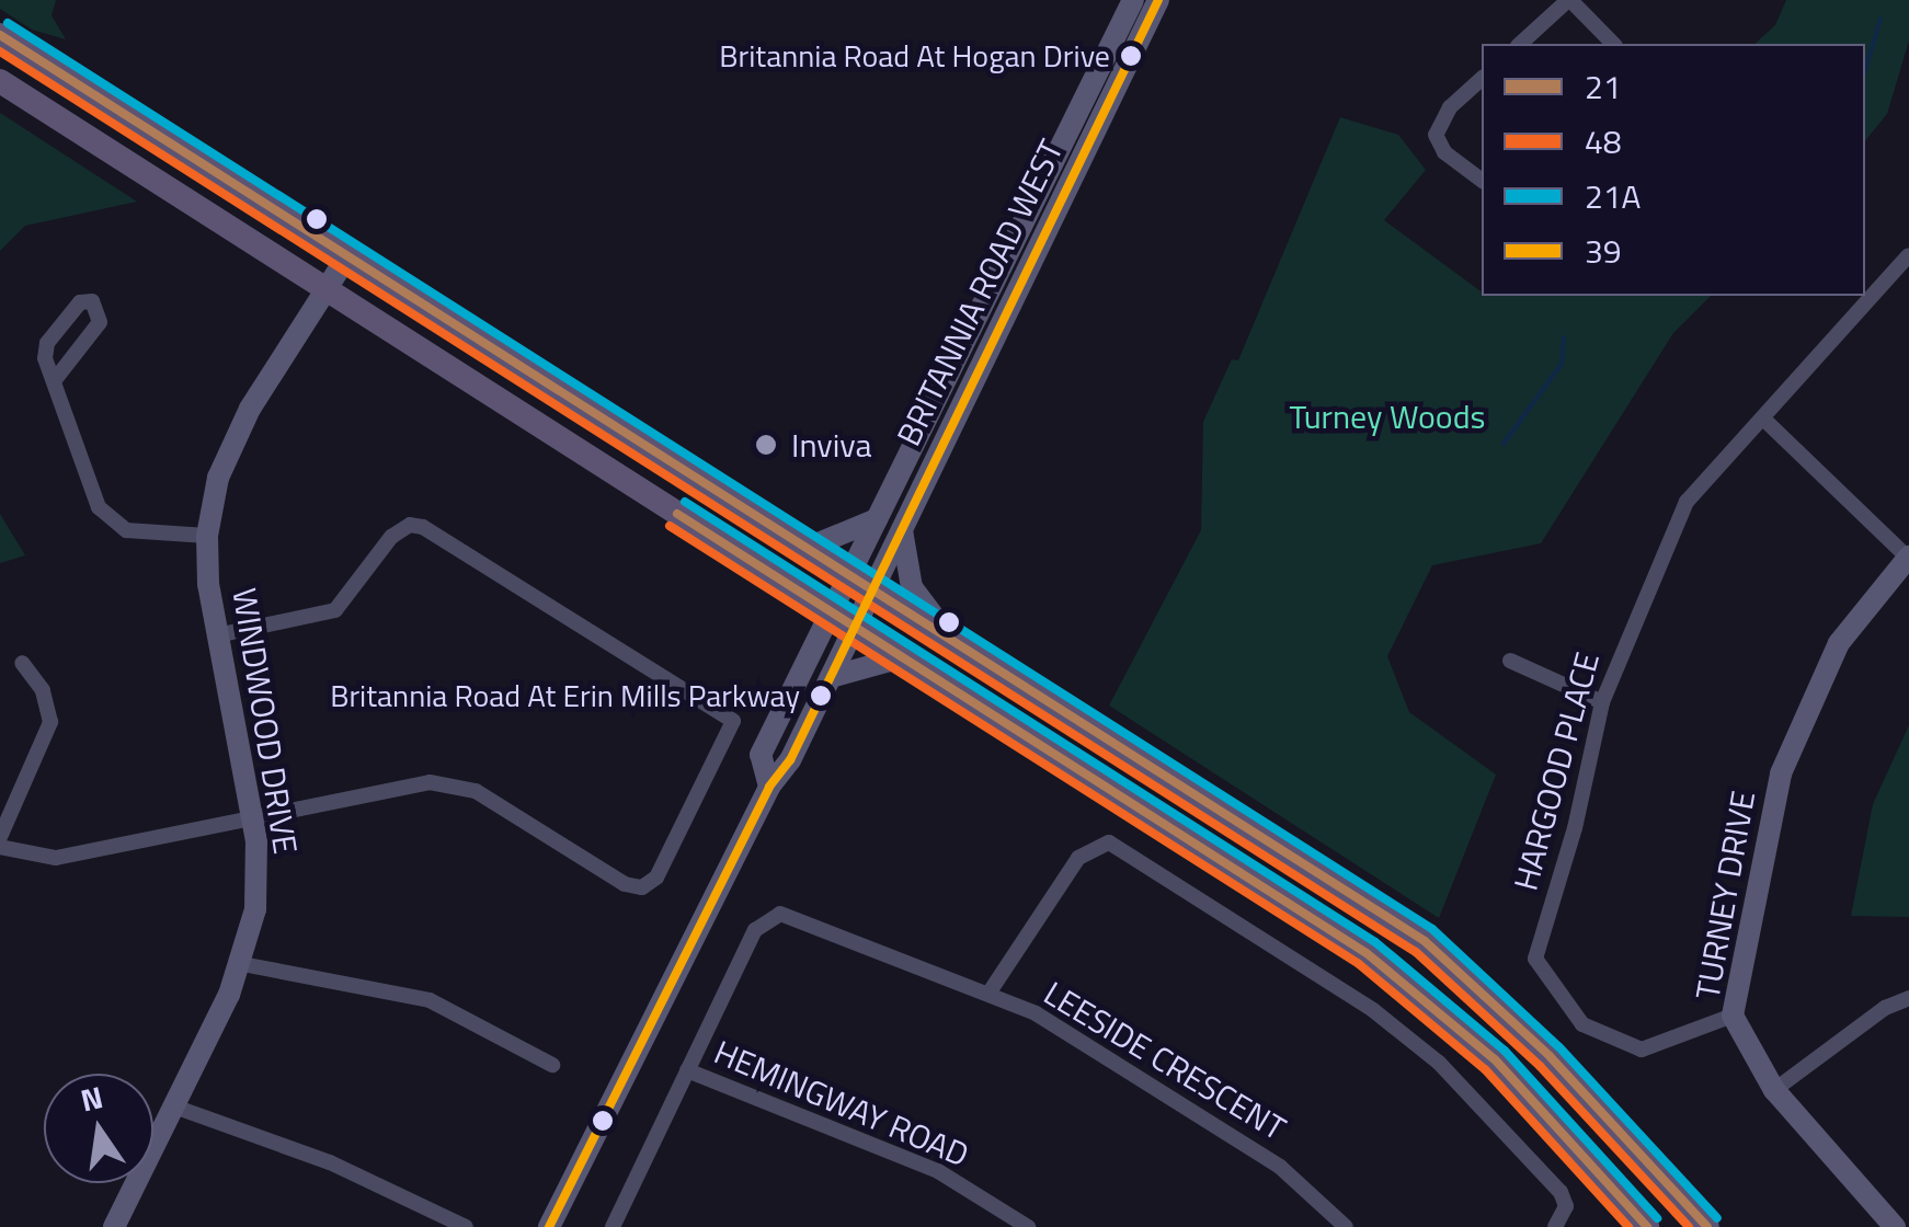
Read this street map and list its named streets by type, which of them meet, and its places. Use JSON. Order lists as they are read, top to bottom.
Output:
{
  "streets": {
    "main road": ["BRITANNIA ROAD WEST", "WINDWOOD DRIVE", "TURNEY DRIVE"],
    "street": ["HARGOOD PLACE", "LEESIDE CRESCENT", "HEMINGWAY ROAD"]
  },
  "crossings": [
    ["HARGOOD PLACE", "TURNEY DRIVE"],
    ["LEESIDE CRESCENT", "HEMINGWAY ROAD"]
  ],
  "parks": ["Turney Woods"],
  "places": ["Britannia Road At Hogan Drive", "Inviva", "Britannia Road At Erin Mills Parkway"],
  "lines": [
    "transit line 39",
    "transit line 21A",
    "transit line 21",
    "transit line 48"
  ],
  "legend": [
    "21",
    "48",
    "21A",
    "39"
  ],
  "north": "top"
}
